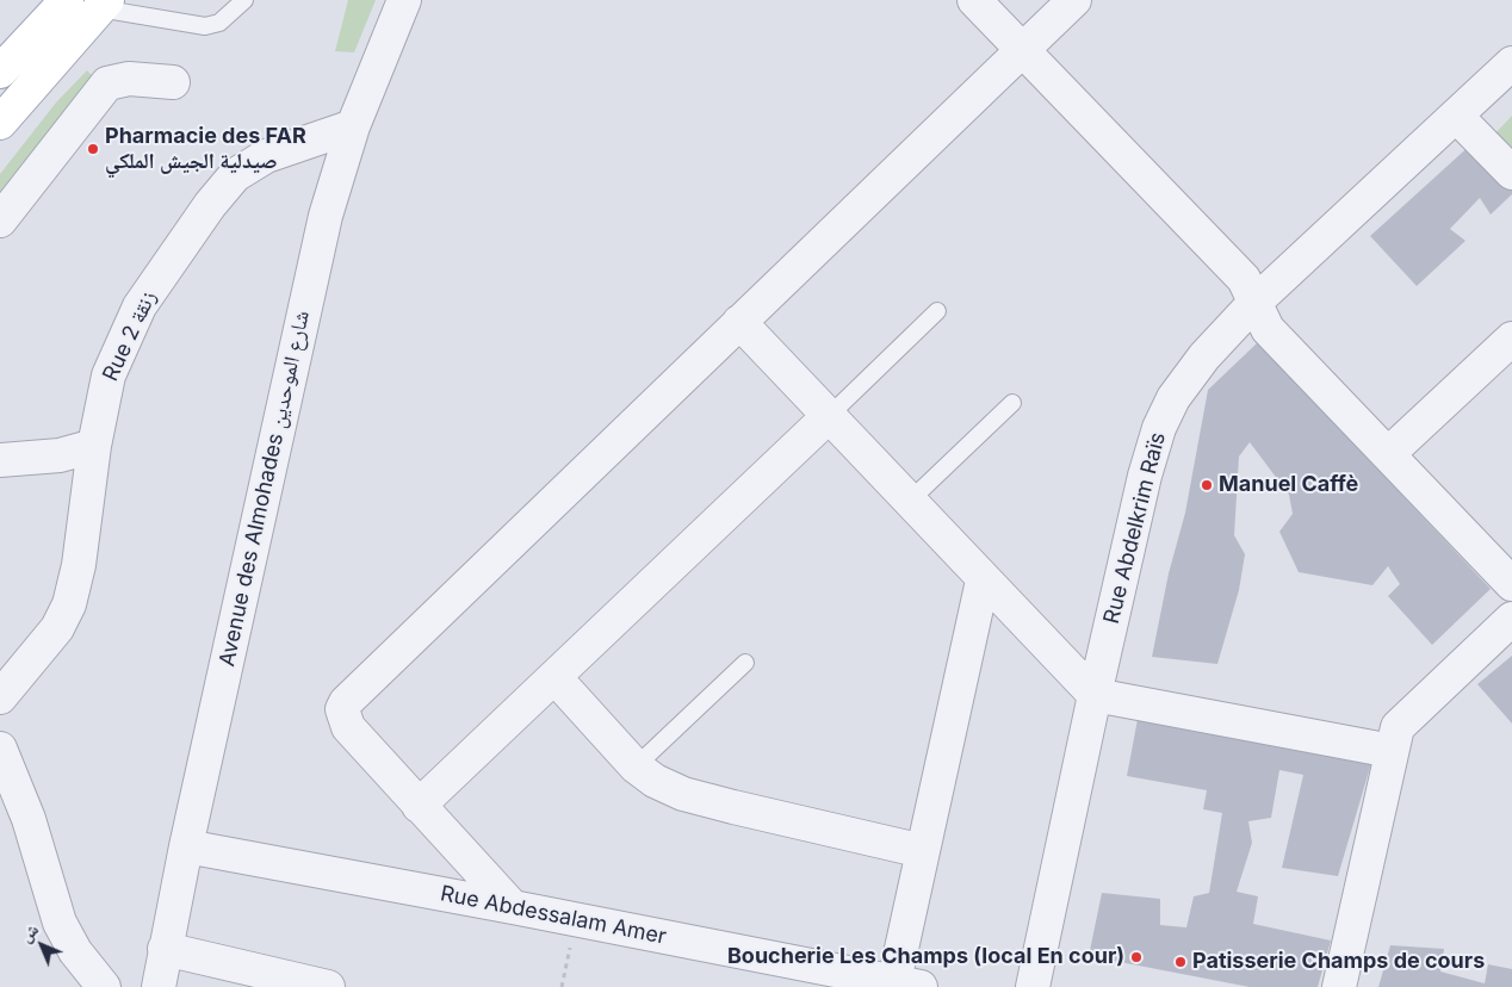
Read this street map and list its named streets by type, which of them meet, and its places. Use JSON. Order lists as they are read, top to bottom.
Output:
{
  "streets": {
    "street": [
      "Rue 2 زنقة",
      "Avenue des Almohades شارع الموحدين",
      "Rue Abdelkrim Raïs",
      "Rue Abdessalam Amer"
    ]
  },
  "crossings": [
    ["Rue 2 زنقة", "Avenue des Almohades شارع الموحدين"],
    ["Avenue des Almohades شارع الموحدين", "Rue Abdessalam Amer"]
  ],
  "places": [
    "Pharmacie des FAR صيدلية الجيش الملكي",
    "Manuel Caffè",
    "Boucherie Les Champs (local En cour)",
    "Patisserie Champs de cours"
  ],
  "north": "top left"
}
